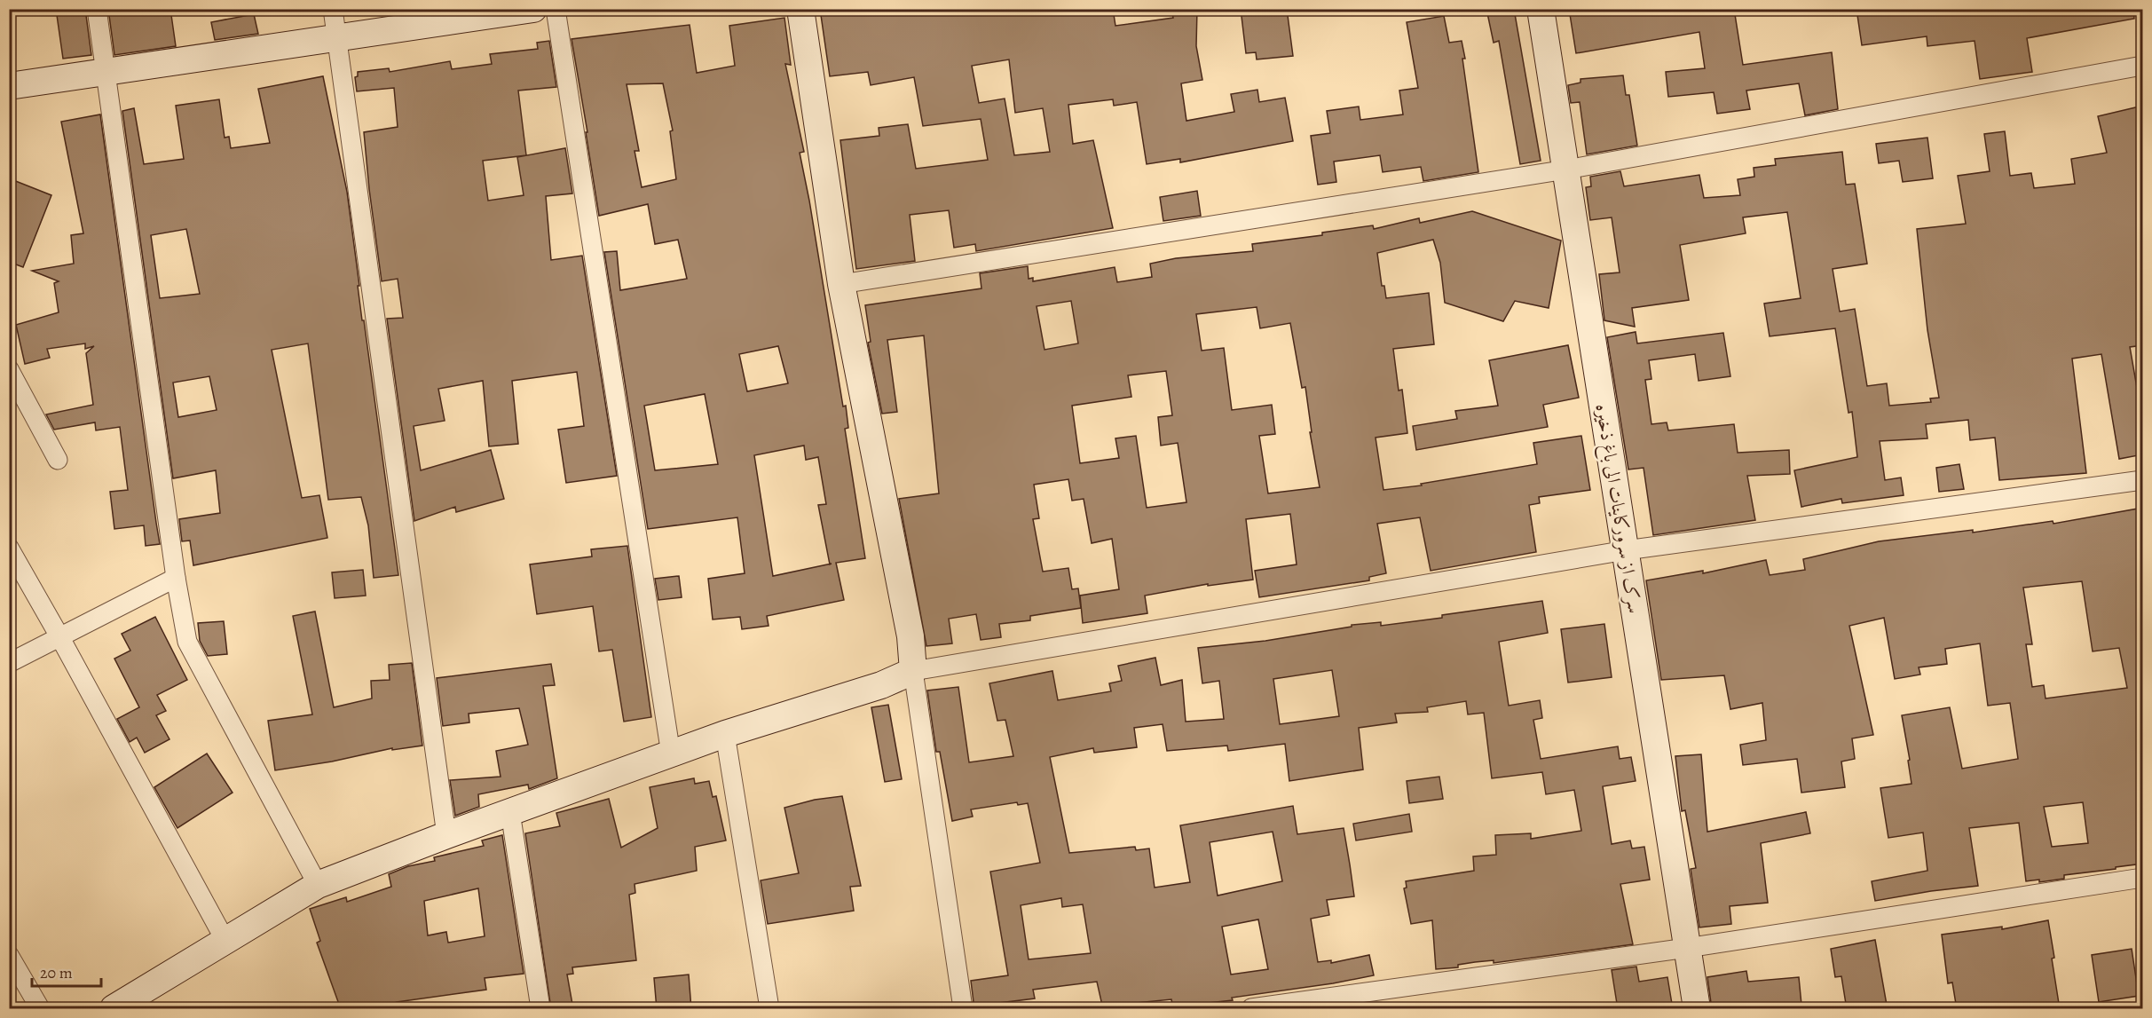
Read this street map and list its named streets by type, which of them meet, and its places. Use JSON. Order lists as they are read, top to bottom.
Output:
{
  "streets": {
    "street": ["سرک از سرورکاینات الی باغ ذخیره"]
  },
  "scale_bar": "20 m"
}
